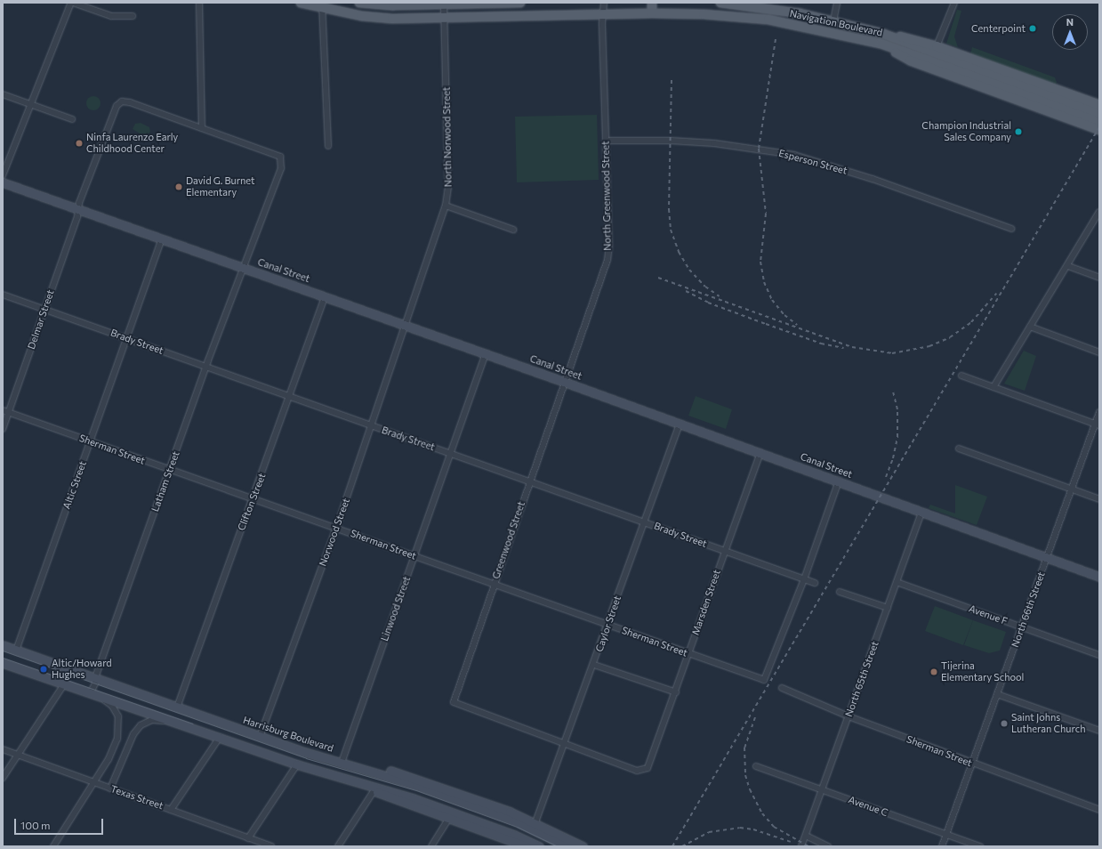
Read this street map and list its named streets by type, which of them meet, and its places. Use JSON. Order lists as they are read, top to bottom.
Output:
{
  "streets": {
    "main road": ["Navigation Boulevard", "Canal Street", "Harrisburg Boulevard"],
    "street": [
      "North Norwood Street",
      "Esperson Street",
      "North Greenwood Street",
      "Delmar Street",
      "Brady Street",
      "Sherman Street",
      "Latham Street",
      "Altic Street",
      "Clifton Street",
      "Norwood Street",
      "Greenwood Street",
      "Marsden Street",
      "Linwood Street",
      "North 66th Street",
      "Avenue F",
      "Caylor Street",
      "North 65th Street",
      "Texas Street",
      "Avenue C"
    ]
  },
  "crossings": [
    ["Navigation Boulevard", "North Norwood Street"],
    ["Navigation Boulevard", "North Greenwood Street"],
    ["North Norwood Street", "Canal Street"],
    ["North Norwood Street", "Norwood Street"],
    ["Esperson Street", "North Greenwood Street"],
    ["North Greenwood Street", "Canal Street"],
    ["North Greenwood Street", "Greenwood Street"],
    ["Canal Street", "Delmar Street"],
    ["Canal Street", "Latham Street"],
    ["Canal Street", "Altic Street"],
    ["Canal Street", "Clifton Street"],
    ["Canal Street", "Norwood Street"],
    ["Canal Street", "Greenwood Street"],
    ["Canal Street", "Marsden Street"],
    ["Canal Street", "Linwood Street"],
    ["Canal Street", "North 66th Street"],
    ["Canal Street", "Caylor Street"],
    ["Canal Street", "North 65th Street"],
    ["Delmar Street", "Brady Street"],
    ["Delmar Street", "Sherman Street"],
    ["Delmar Street", "Latham Street"],
    ["Brady Street", "Sherman Street"],
    ["Brady Street", "Latham Street"],
    ["Brady Street", "Altic Street"],
    ["Brady Street", "Clifton Street"],
    ["Brady Street", "Norwood Street"],
    ["Brady Street", "Greenwood Street"],
    ["Brady Street", "Marsden Street"],
    ["Brady Street", "Linwood Street"],
    ["Brady Street", "Caylor Street"],
    ["Sherman Street", "Latham Street"],
    ["Sherman Street", "Altic Street"],
    ["Sherman Street", "Clifton Street"],
    ["Sherman Street", "Norwood Street"],
    ["Sherman Street", "Greenwood Street"],
    ["Sherman Street", "Marsden Street"],
    ["Sherman Street", "Linwood Street"],
    ["Sherman Street", "North 66th Street"],
    ["Sherman Street", "Caylor Street"],
    ["Sherman Street", "North 65th Street"],
    ["Latham Street", "Harrisburg Boulevard"],
    ["Altic Street", "Harrisburg Boulevard"],
    ["Clifton Street", "Harrisburg Boulevard"],
    ["Norwood Street", "Harrisburg Boulevard"],
    ["Greenwood Street", "Marsden Street"],
    ["Greenwood Street", "Caylor Street"],
    ["Marsden Street", "Caylor Street"],
    ["Linwood Street", "Harrisburg Boulevard"],
    ["North 66th Street", "Avenue F"],
    ["North 66th Street", "Avenue C"],
    ["Avenue F", "North 65th Street"],
    ["North 65th Street", "Avenue C"]
  ],
  "places": [
    "Centerpoint",
    "Champion Industrial Sales Company",
    "Ninfa Laurenzo Early Childhood Center",
    "David G. Burnet Elementary",
    "Altic/Howard Hughes",
    "Tijerina Elementary School",
    "Saint Johns Lutheran Church"
  ],
  "scale_bar": "100 m",
  "north": "top"
}
